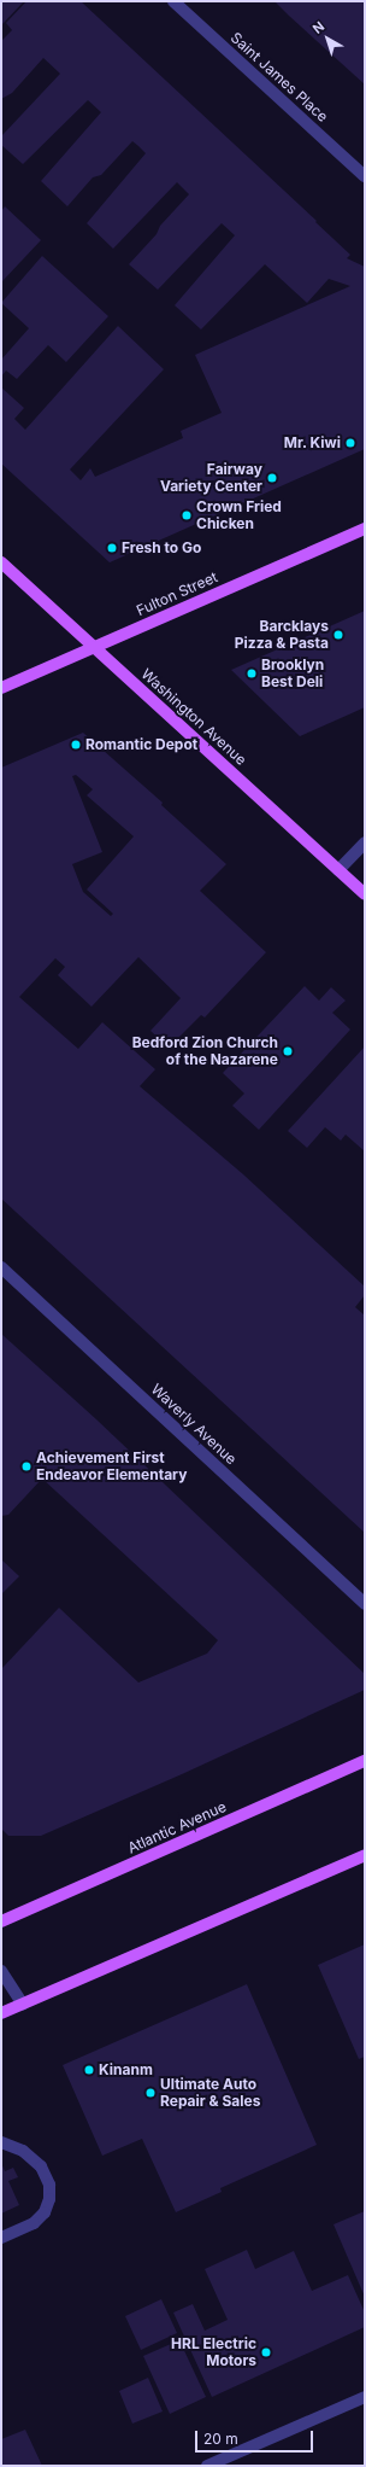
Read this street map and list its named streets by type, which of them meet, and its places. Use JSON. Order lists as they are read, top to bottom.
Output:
{
  "streets": {
    "main road": ["Fulton Street", "Washington Avenue", "Atlantic Avenue"],
    "street": ["Saint James Place", "Waverly Avenue"]
  },
  "crossings": [
    ["Fulton Street", "Washington Avenue"]
  ],
  "places": [
    "Mr. Kiwi",
    "Fairway Variety Center",
    "Crown Fried Chicken",
    "Fresh to Go",
    "Barcklays Pizza & Pasta",
    "Brooklyn Best Deli",
    "Romantic Depot",
    "Bedford Zion Church of the Nazarene",
    "Achievement First Endeavor Elementary",
    "Kinanm",
    "Ultimate Auto Repair & Sales",
    "HRL Electric Motors"
  ],
  "scale_bar": "20 m",
  "north": "top left"
}
